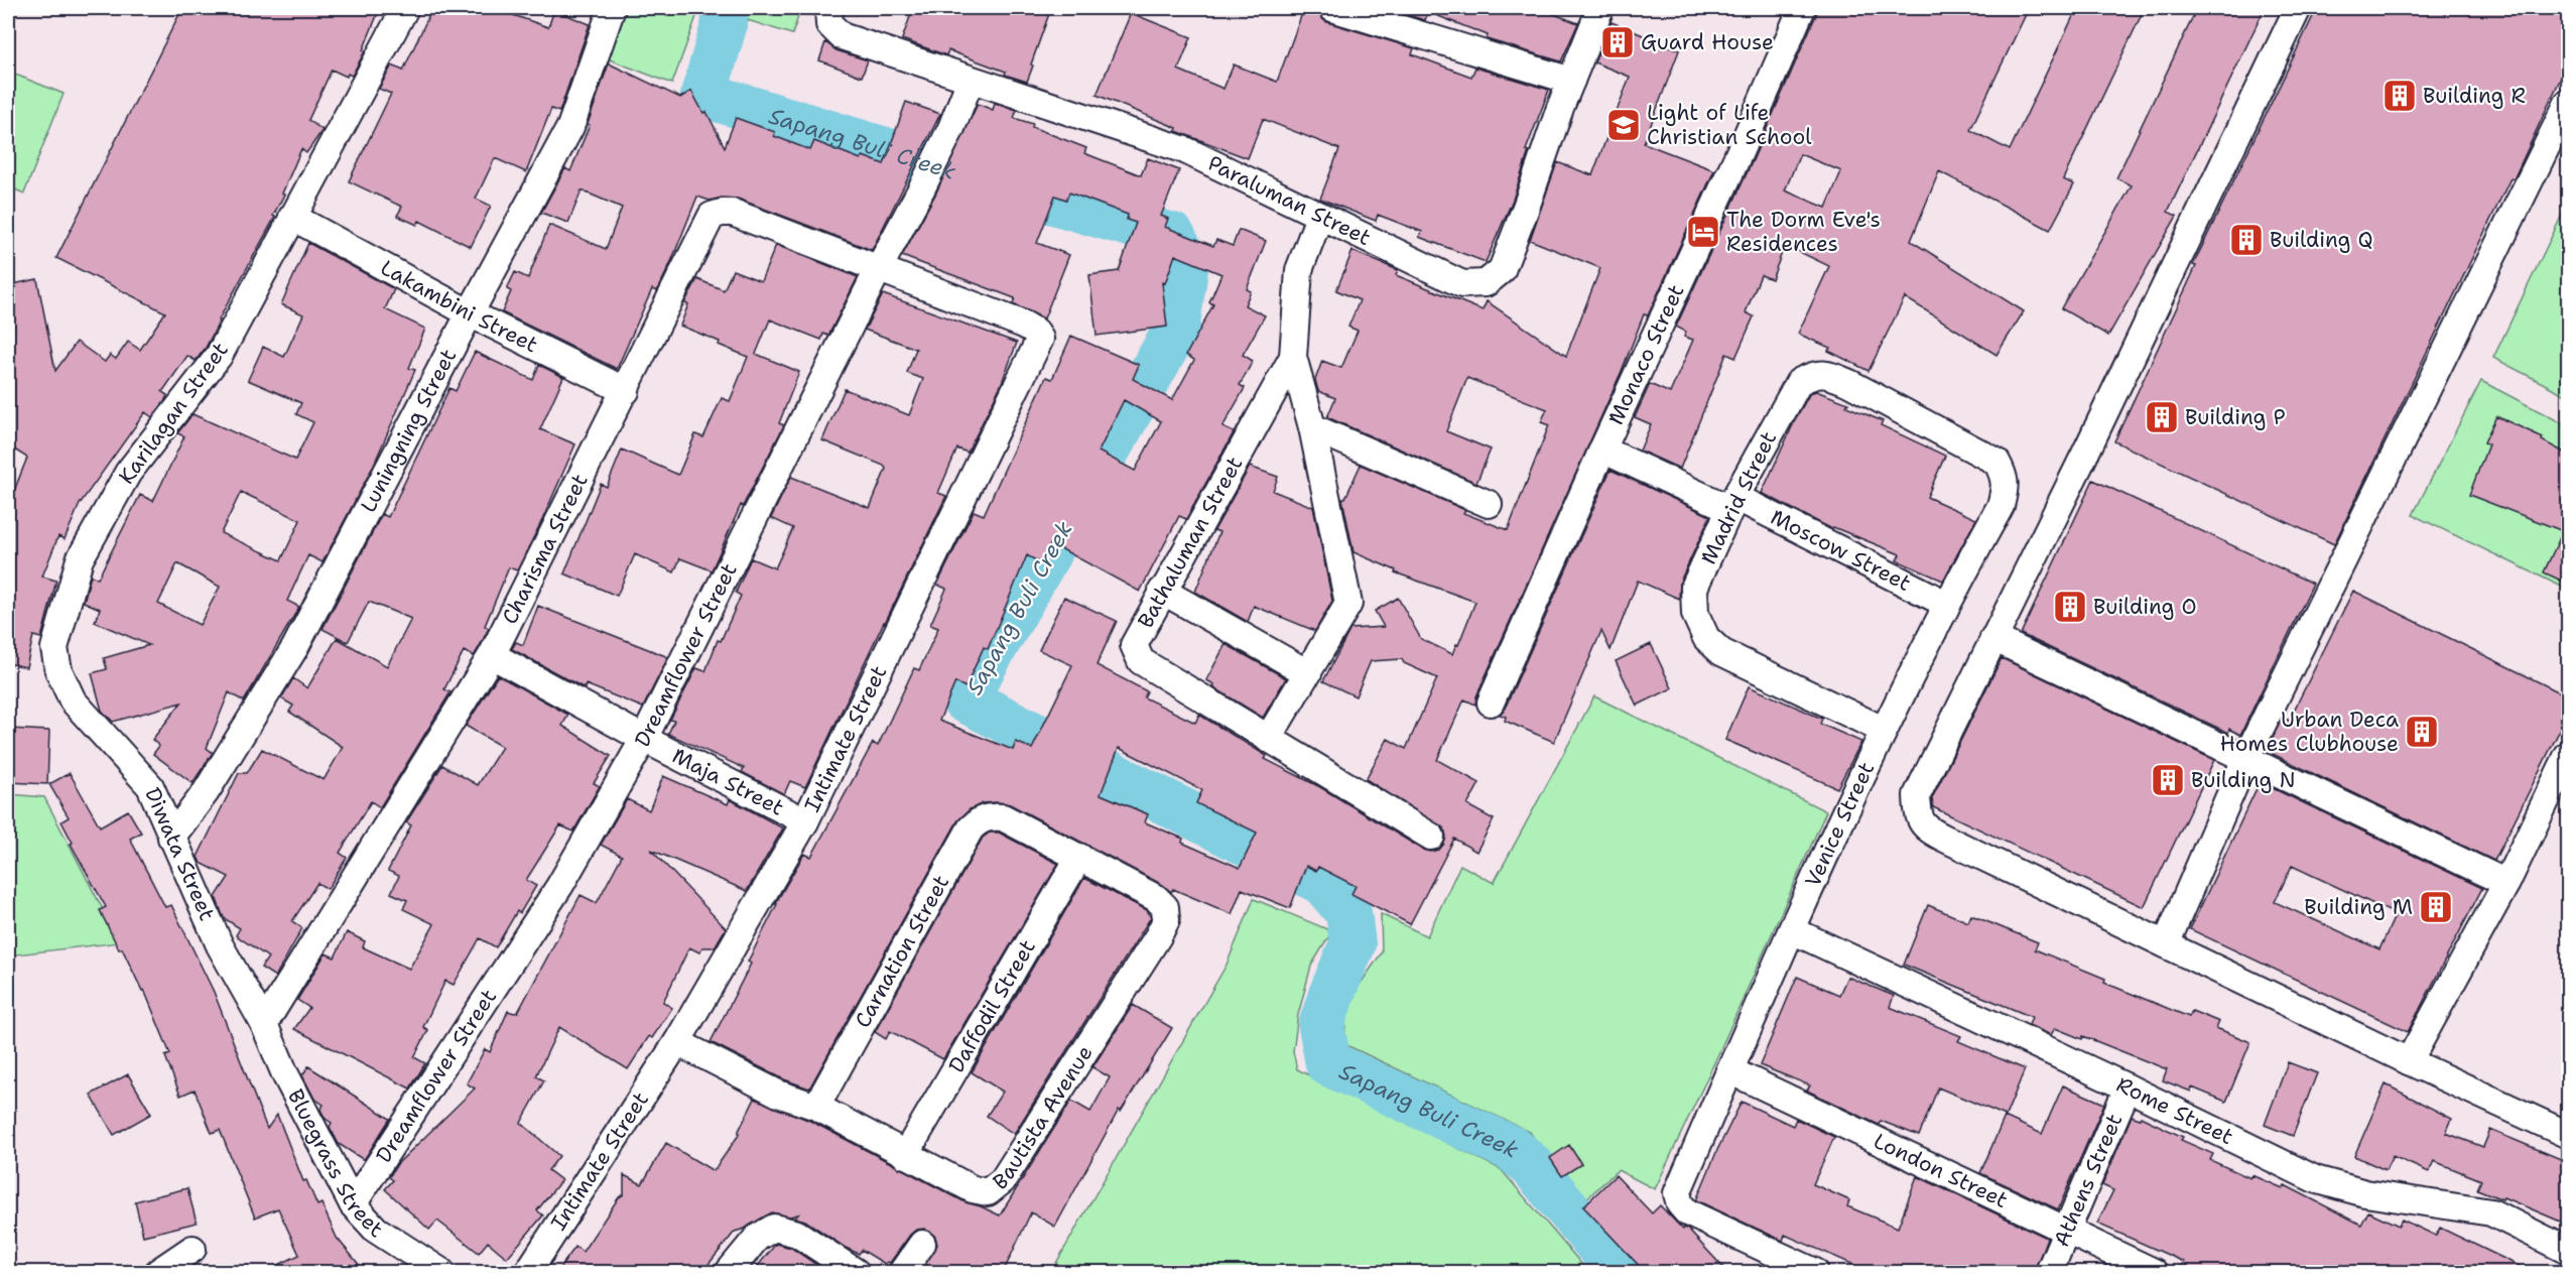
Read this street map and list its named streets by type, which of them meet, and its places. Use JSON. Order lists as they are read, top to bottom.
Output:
{
  "streets": {
    "street": [
      "Paraluman Street",
      "Lakambini Street",
      "Monaco Street",
      "Karilagan Street",
      "Luningning Street",
      "Madrid Street",
      "Bathaluman Street",
      "Charisma Street",
      "Moscow Street",
      "Dreamflower Street",
      "Intimate Street",
      "Maja Street",
      "Venice Street",
      "Diwata Street",
      "Carnation Street",
      "Daffodil Street",
      "Rome Street",
      "Bautista Avenue",
      "Bluegrass Street",
      "London Street",
      "Athens Street"
    ]
  },
  "crossings": [
    ["Paraluman Street", "Bathaluman Street"],
    ["Paraluman Street", "Dreamflower Street"],
    ["Lakambini Street", "Karilagan Street"],
    ["Lakambini Street", "Luningning Street"],
    ["Lakambini Street", "Charisma Street"],
    ["Monaco Street", "Moscow Street"],
    ["Karilagan Street", "Diwata Street"],
    ["Luningning Street", "Diwata Street"],
    ["Madrid Street", "Moscow Street"],
    ["Madrid Street", "Venice Street"],
    ["Charisma Street", "Dreamflower Street"],
    ["Charisma Street", "Intimate Street"],
    ["Charisma Street", "Maja Street"],
    ["Charisma Street", "Diwata Street"],
    ["Charisma Street", "Bluegrass Street"],
    ["Moscow Street", "Venice Street"],
    ["Dreamflower Street", "Intimate Street"],
    ["Dreamflower Street", "Maja Street"],
    ["Dreamflower Street", "Bluegrass Street"],
    ["Intimate Street", "Maja Street"],
    ["Intimate Street", "Bautista Avenue"],
    ["Venice Street", "Rome Street"],
    ["Venice Street", "London Street"],
    ["Diwata Street", "Bluegrass Street"],
    ["Carnation Street", "Daffodil Street"],
    ["Carnation Street", "Bautista Avenue"],
    ["Daffodil Street", "Bautista Avenue"],
    ["Rome Street", "Athens Street"],
    ["London Street", "Athens Street"]
  ],
  "water": ["Sapang Buli Creek"],
  "places": {
    "building": [
      "Guard House",
      "Building R",
      "Building Q",
      "Building P",
      "Building O",
      "Urban Deca Homes Clubhouse",
      "Building N",
      "Building M"
    ],
    "school or university": ["Light of Life Christian School"],
    "hotel": ["The Dorm Eve's Residences"]
  }
}
